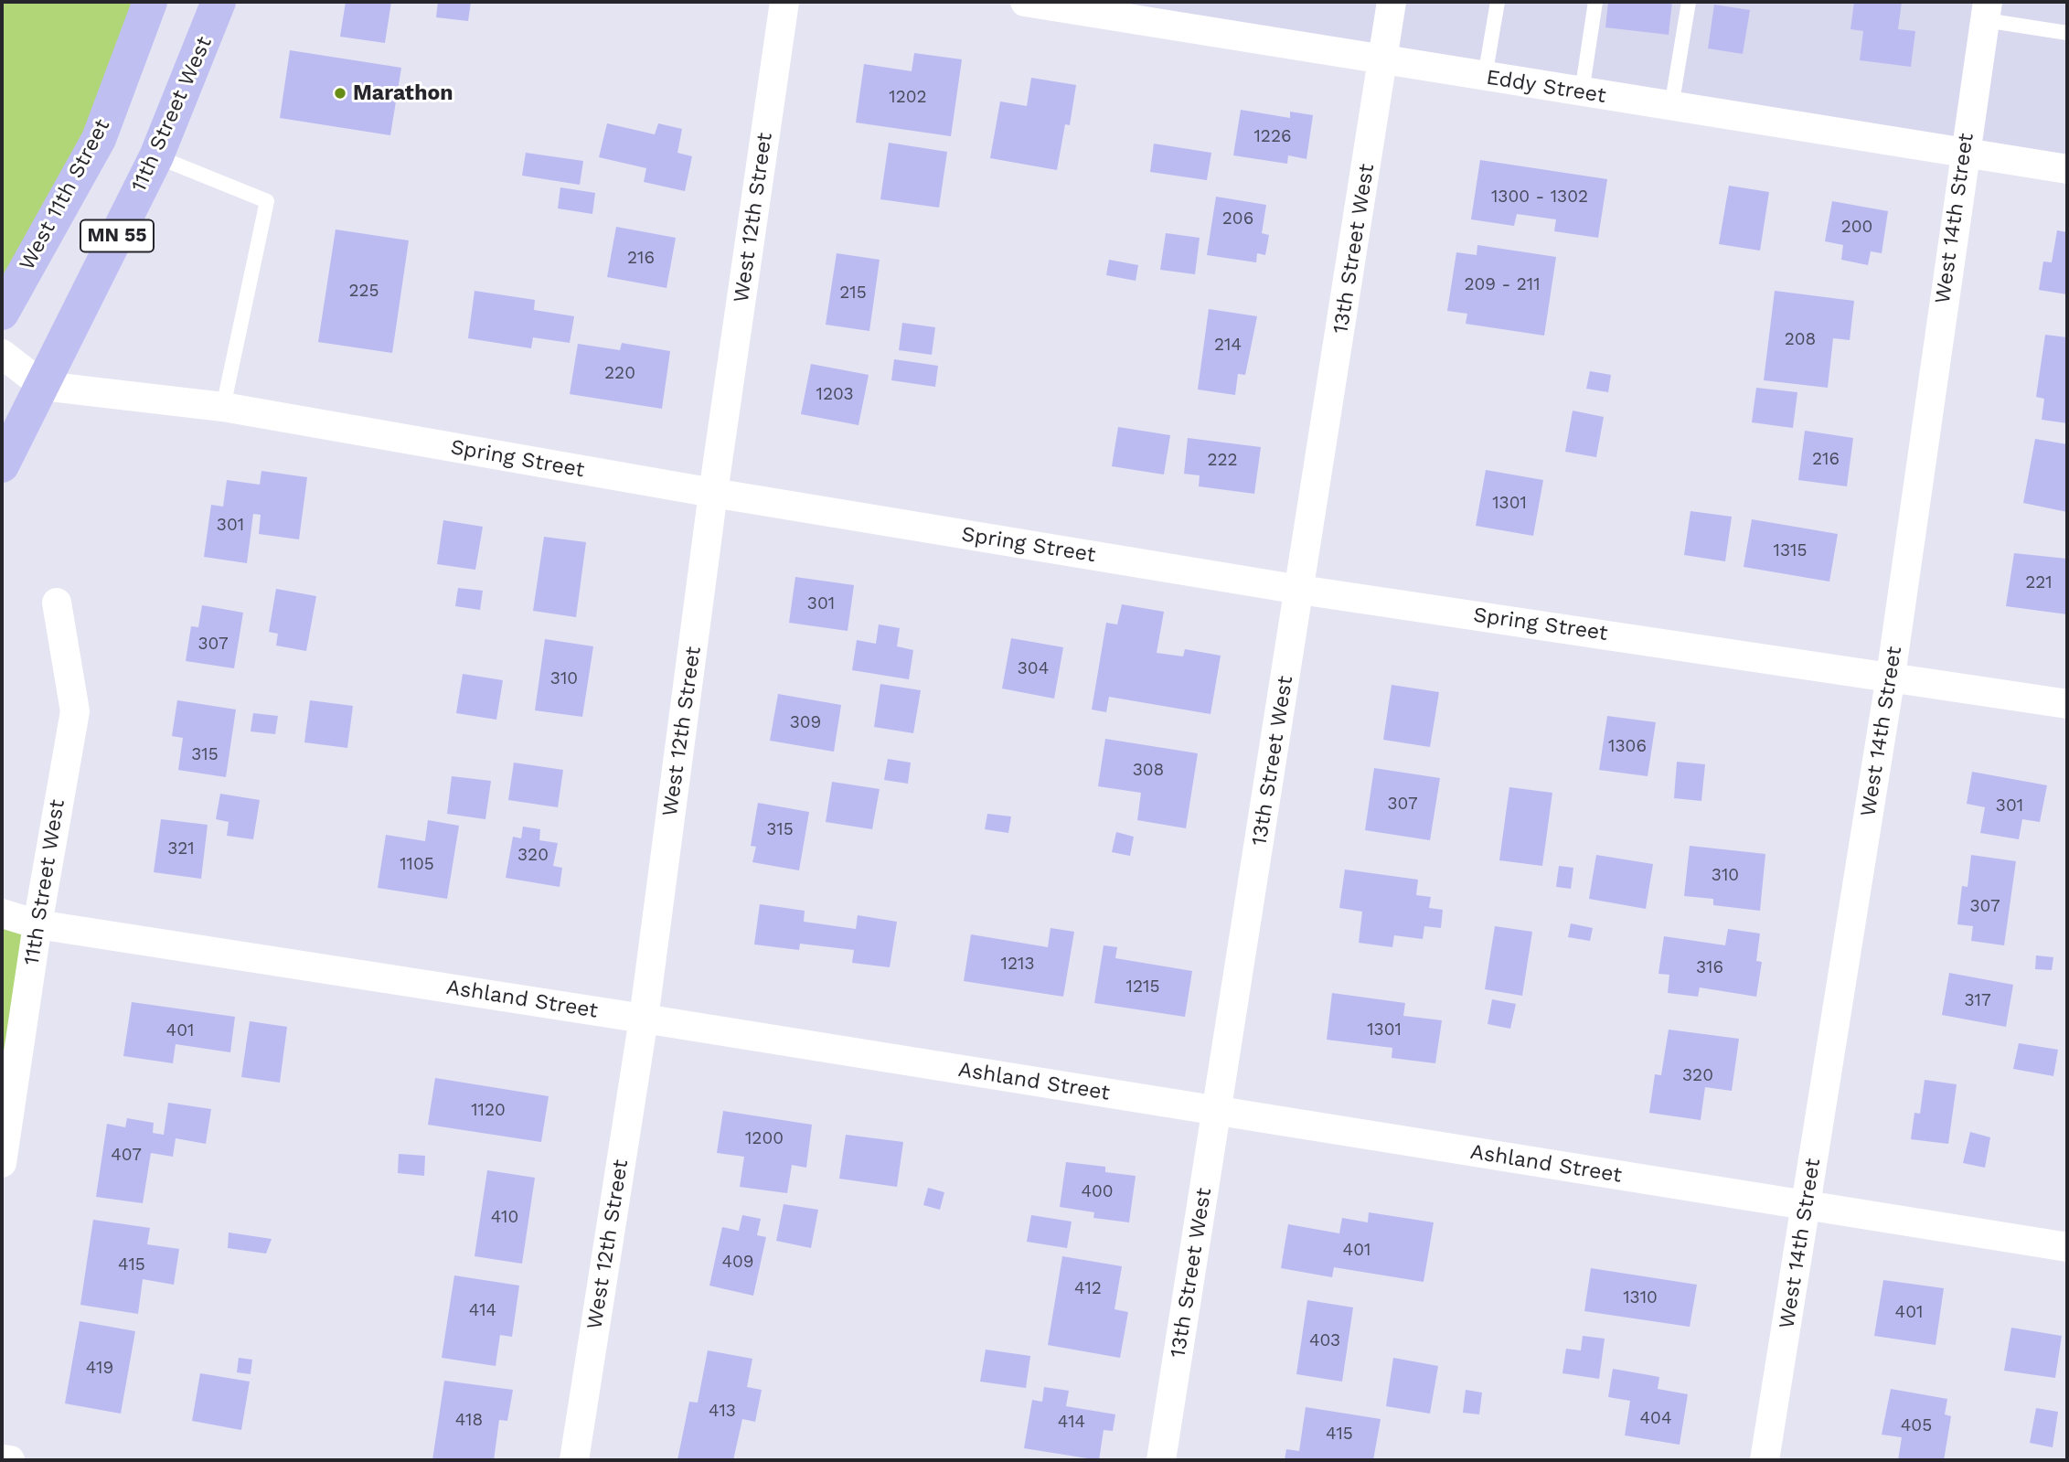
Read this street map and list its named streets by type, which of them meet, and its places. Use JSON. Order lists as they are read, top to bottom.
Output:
{
  "streets": {
    "highway": ["11th Street West", "West 11th Street", "MN 55"],
    "street": [
      "Eddy Street",
      "West 12th Street",
      "West 14th Street",
      "13th Street West",
      "Spring Street",
      "Ashland Street"
    ]
  },
  "crossings": [
    ["Eddy Street", "West 14th Street"],
    ["Eddy Street", "13th Street West"],
    ["11th Street West", "Spring Street"],
    ["11th Street West", "Ashland Street"],
    ["West 12th Street", "Spring Street"],
    ["West 12th Street", "Ashland Street"],
    ["West 14th Street", "Spring Street"],
    ["West 14th Street", "Ashland Street"],
    ["13th Street West", "Spring Street"],
    ["13th Street West", "Ashland Street"]
  ],
  "places": ["Marathon"],
  "house_numbers": [
    "1202",
    "1226",
    "1300 - 1302",
    "206",
    "200",
    "216",
    "209 - 211",
    "225",
    "215",
    "208",
    "214",
    "220",
    "1203",
    "216",
    "222",
    "1301",
    "301",
    "1315",
    "221",
    "301",
    "307",
    "304",
    "310",
    "309",
    "1306",
    "315",
    "308",
    "307",
    "301",
    "315",
    "321",
    "320",
    "1105",
    "310",
    "307",
    "1213",
    "316",
    "1215",
    "317",
    "1301",
    "401",
    "320",
    "1120",
    "1200",
    "407",
    "400",
    "410",
    "401",
    "409",
    "415",
    "412",
    "1310",
    "414",
    "401",
    "403",
    "419",
    "413",
    "404",
    "418",
    "414",
    "405",
    "415"
  ]
}
